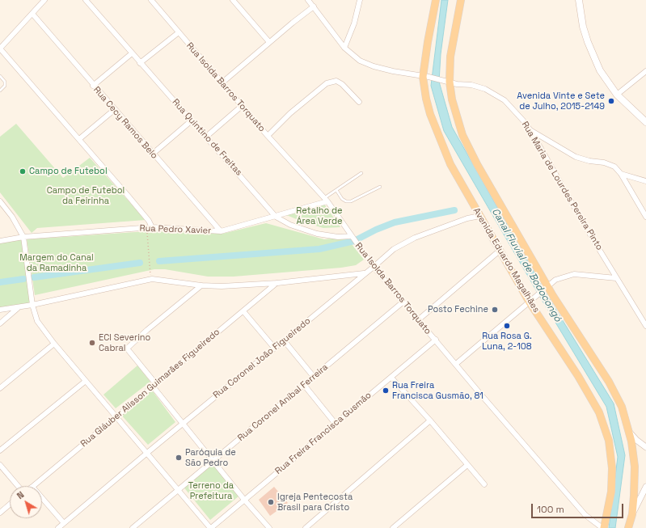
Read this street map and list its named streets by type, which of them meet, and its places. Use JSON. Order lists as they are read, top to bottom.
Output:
{
  "streets": {
    "main road": ["Avenida Eduardo Magalhães"],
    "street": [
      "Rua Isolda Barros Torquato",
      "Rua Cecy Ramos Belo",
      "Rua Quintino de Freitas",
      "Rua Maria de Lourdes Pereira Pinto",
      "Rua Pedro Xavier",
      "Rua Coronel João Figueiredo",
      "Rua Gláuber Alisson Guimarães Figueiredo",
      "Rua Coronel Aníbal Ferreira",
      "Rua Freira Francisca Gusmão"
    ]
  },
  "crossings": [
    ["Rua Isolda Barros Torquato", "Rua Quintino de Freitas"],
    ["Rua Isolda Barros Torquato", "Rua Pedro Xavier"],
    ["Rua Isolda Barros Torquato", "Avenida Eduardo Magalhães"],
    ["Rua Isolda Barros Torquato", "Rua Coronel João Figueiredo"],
    ["Rua Isolda Barros Torquato", "Rua Coronel Aníbal Ferreira"],
    ["Rua Isolda Barros Torquato", "Rua Freira Francisca Gusmão"],
    ["Rua Cecy Ramos Belo", "Rua Pedro Xavier"],
    ["Rua Quintino de Freitas", "Rua Pedro Xavier"],
    ["Rua Maria de Lourdes Pereira Pinto", "Avenida Eduardo Magalhães"],
    ["Avenida Eduardo Magalhães", "Rua Coronel João Figueiredo"]
  ],
  "water": ["Canal Fluvial de Bodocongó"],
  "parks": [
    "Campo de Futebol da Feirinha",
    "Retalho de Área Verde",
    "Margem do Canal da Ramadinha",
    "Terreno da Prefeitura"
  ],
  "places": [
    "Avenida Vinte e Sete de Julho, 2015-2149",
    "Campo de Futebol",
    "Posto Fechine",
    "Rua Rosa G. Luna, 2-108",
    "ECI Severino Cabral",
    "Rua Freira Francisca Gusmão, 81",
    "Paróquia de São Pedro",
    "Igreja Pentecosta Brasil para Cristo"
  ],
  "scale_bar": "100 m",
  "north": "top left"
}
